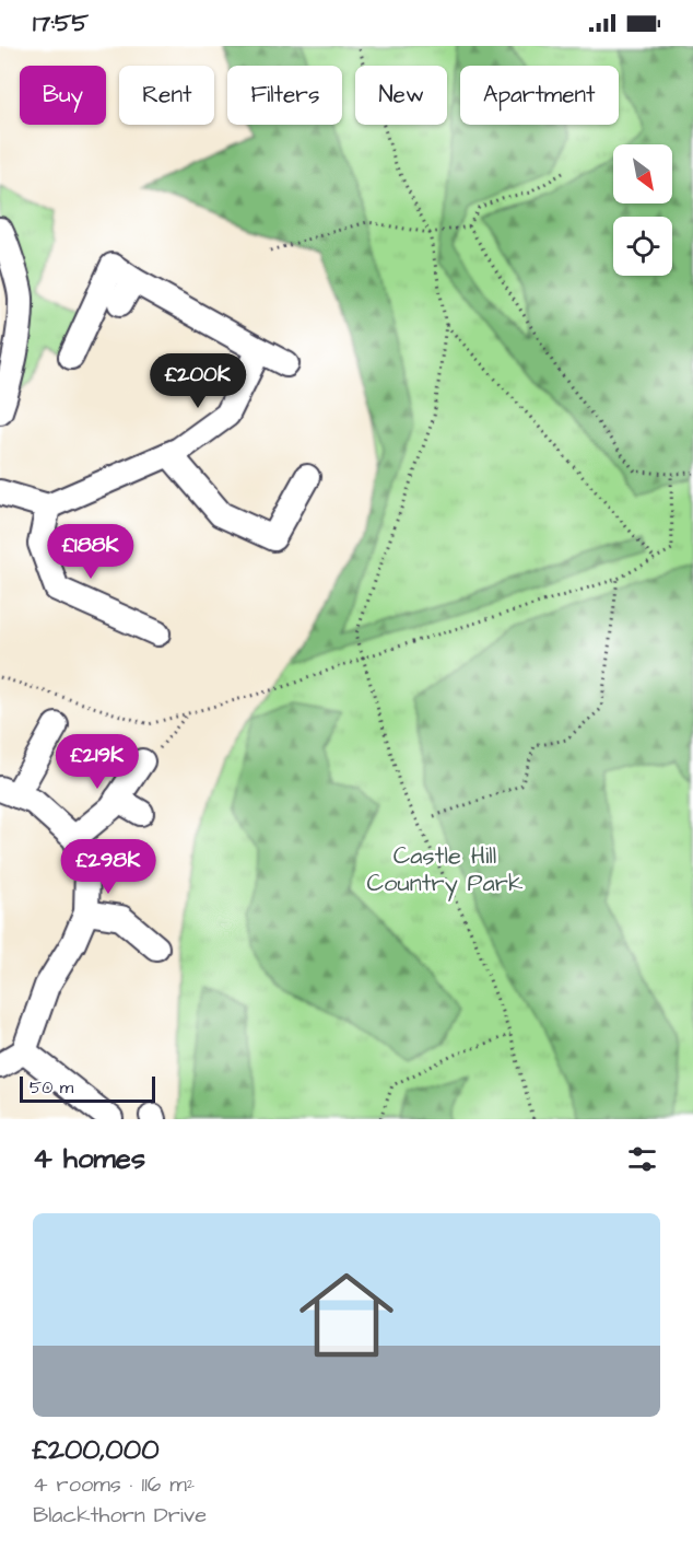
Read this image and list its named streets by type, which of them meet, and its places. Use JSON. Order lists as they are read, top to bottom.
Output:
{
  "parks": ["Castle Hill Country Park"],
  "scale_bar": "50 m",
  "north": "bottom right",
  "page": {
    "status": "17:55",
    "chip": [
      "Buy",
      "Rent",
      "Filters",
      "New",
      "Apartment"
    ],
    "price": [
      "£200K",
      "£188K",
      "£219K",
      "£298K"
    ],
    "scale": "50 m",
    "heading": "4 homes",
    "list": [
      {
        "name": "£200,000",
        "note": "4 rooms · 116 m² · Blackthorn Drive"
      }
    ]
  }
}
